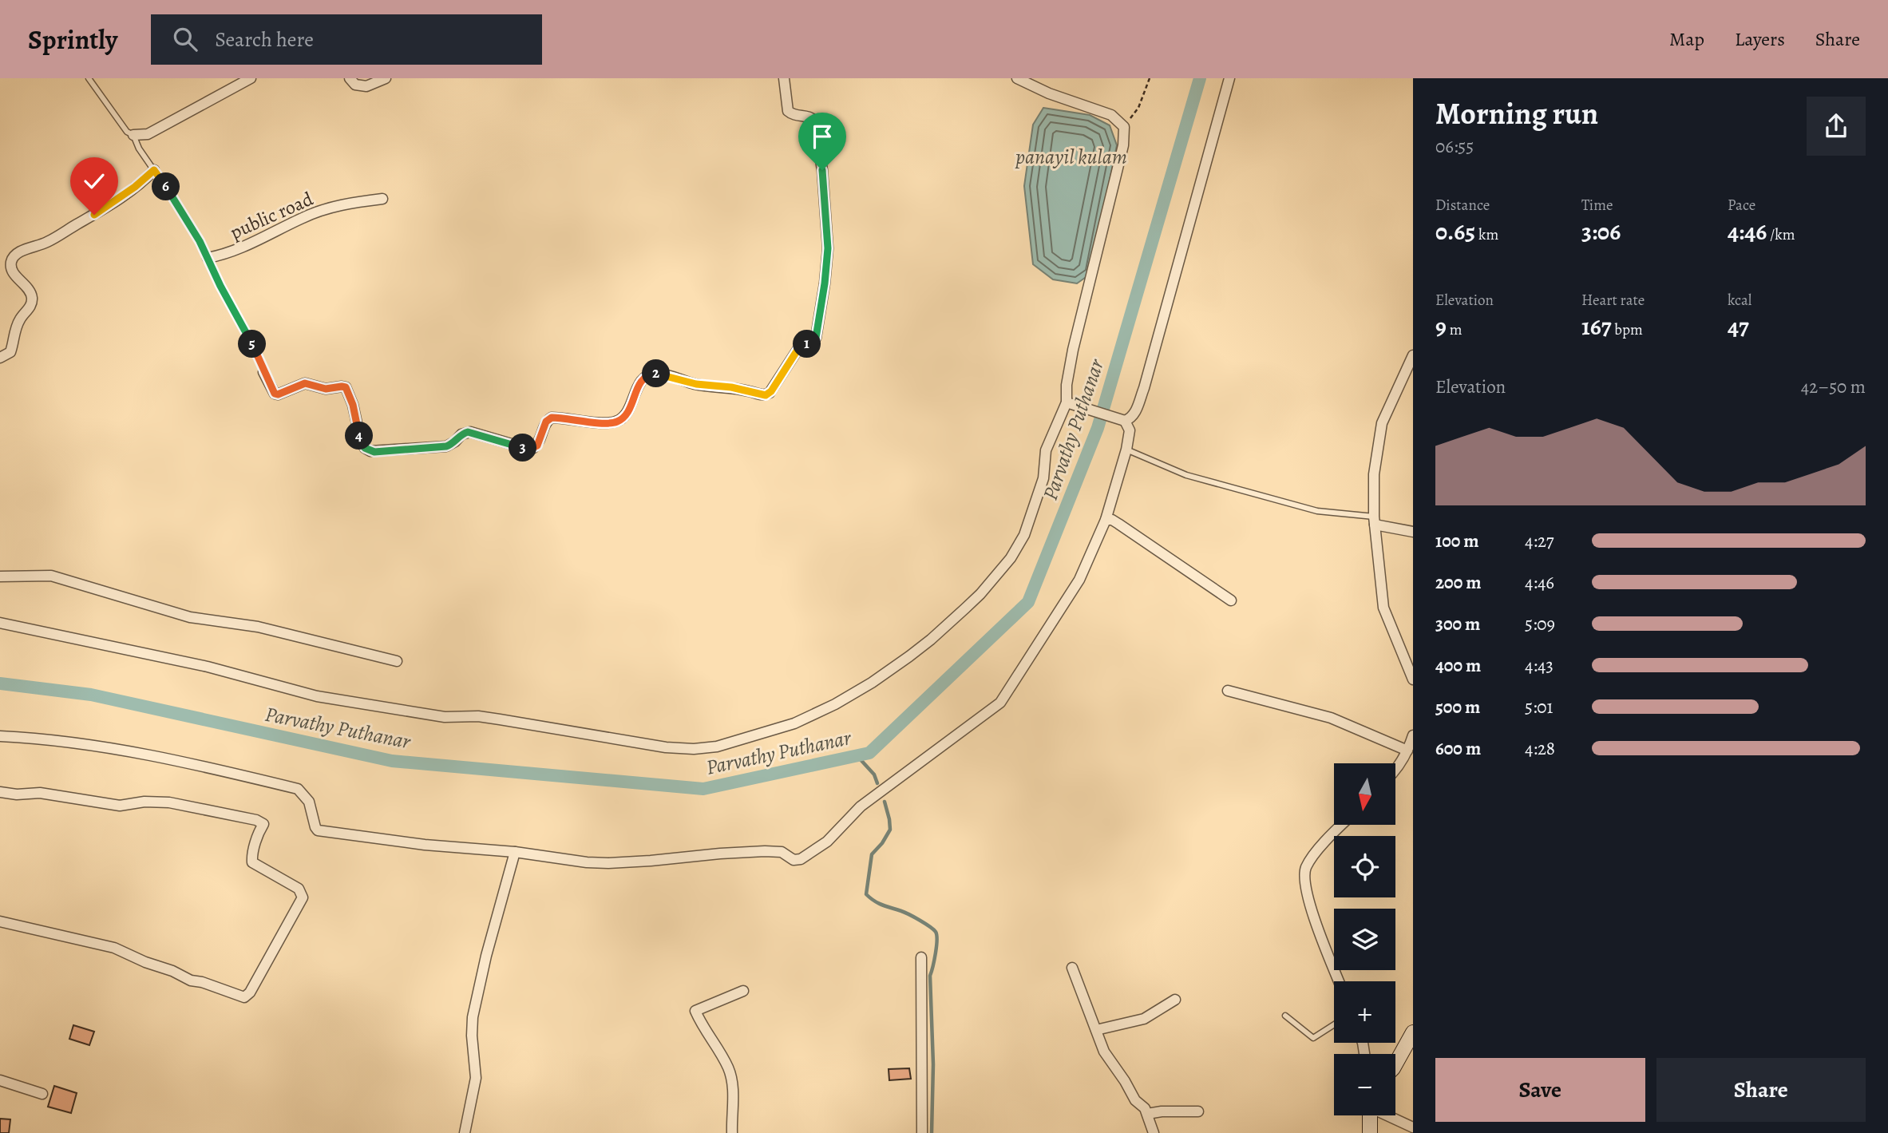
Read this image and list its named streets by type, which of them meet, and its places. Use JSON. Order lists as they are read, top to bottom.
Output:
{
  "streets": {
    "street": ["public road"]
  },
  "water": ["panayil kulam", "Parvathy Puthanar"],
  "north": "bottom",
  "page": {
    "header": "Sprintly",
    "search": "Search here",
    "nav": ["Map", "Layers", "Share"],
    "heading": ["Morning run", "06:55"],
    "pins": [
      "6",
      "1",
      "5",
      "2",
      "4",
      "3"
    ],
    "stats": [
      ["Distance", "0.65 km"],
      ["Time", "3:06"],
      ["Pace", "4:46 /km"],
      ["Elevation", "9 m"],
      ["Heart rate", "167 bpm"],
      ["kcal", "47"]
    ],
    "chart": ["Elevation", "42–50 m"],
    "list": [
      {
        "name": "100 m",
        "note": "4:27"
      },
      {
        "name": "200 m",
        "note": "4:46"
      },
      {
        "name": "300 m",
        "note": "5:09"
      },
      {
        "name": "400 m",
        "note": "4:43"
      },
      {
        "name": "500 m",
        "note": "5:01"
      },
      {
        "name": "600 m",
        "note": "4:28"
      }
    ],
    "map_buttons": ["+", "−"],
    "buttons": ["Save", "Share"]
  }
}
